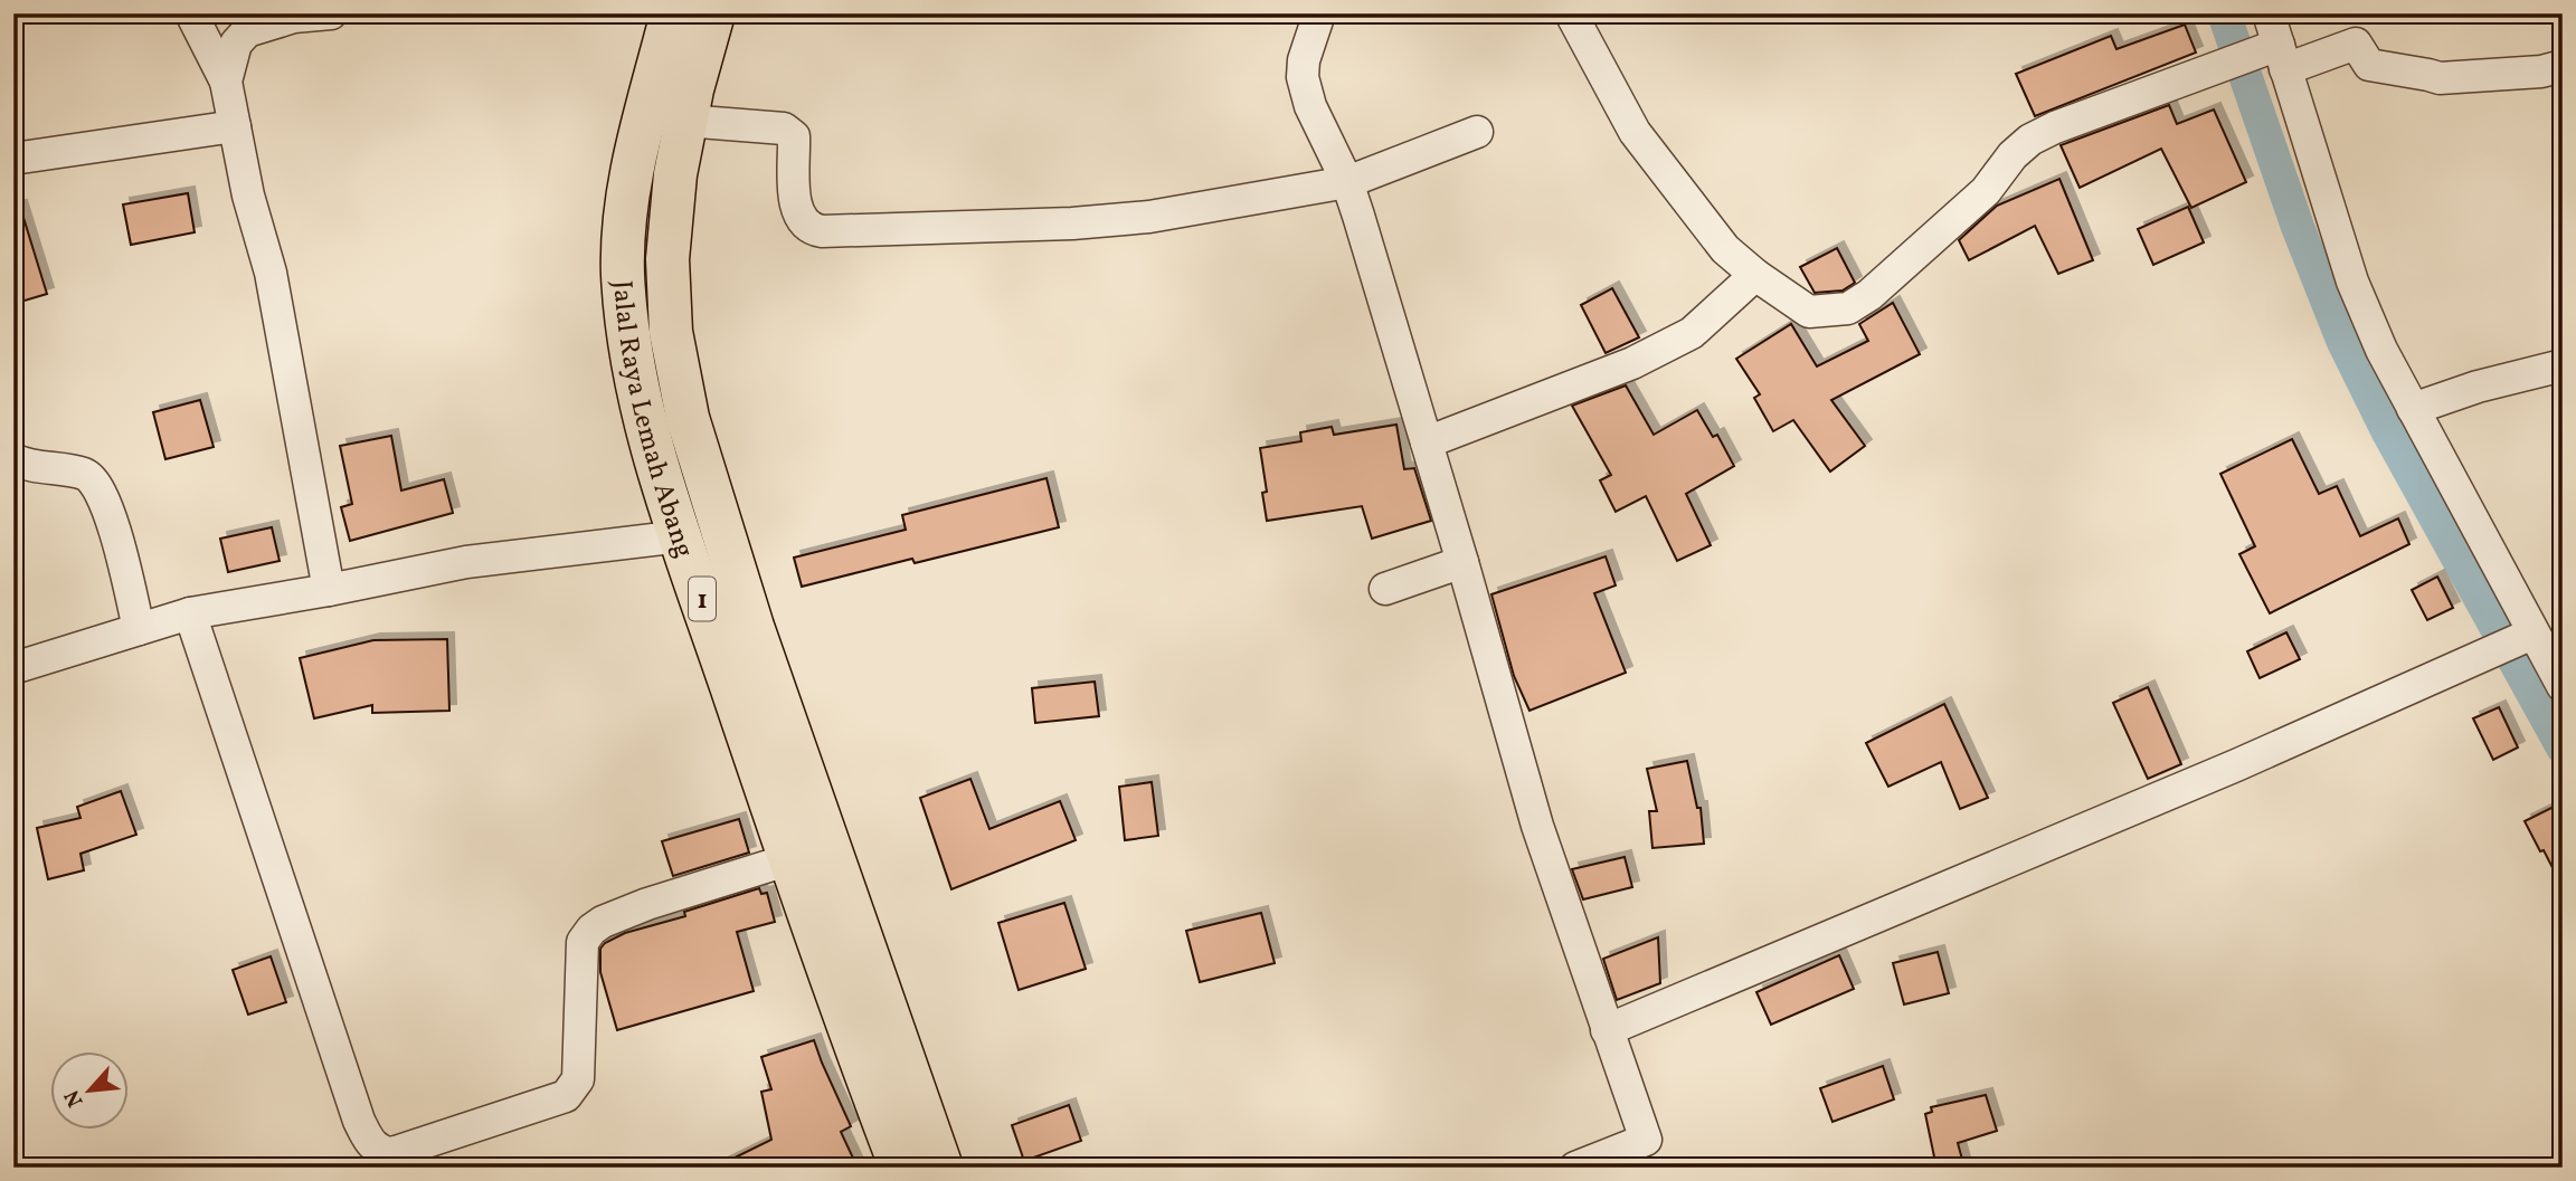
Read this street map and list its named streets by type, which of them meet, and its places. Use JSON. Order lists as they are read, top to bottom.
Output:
{
  "streets": {
    "highway": ["Jalal Raya Lemah Abang", "1"]
  },
  "north": "bottom left"
}
